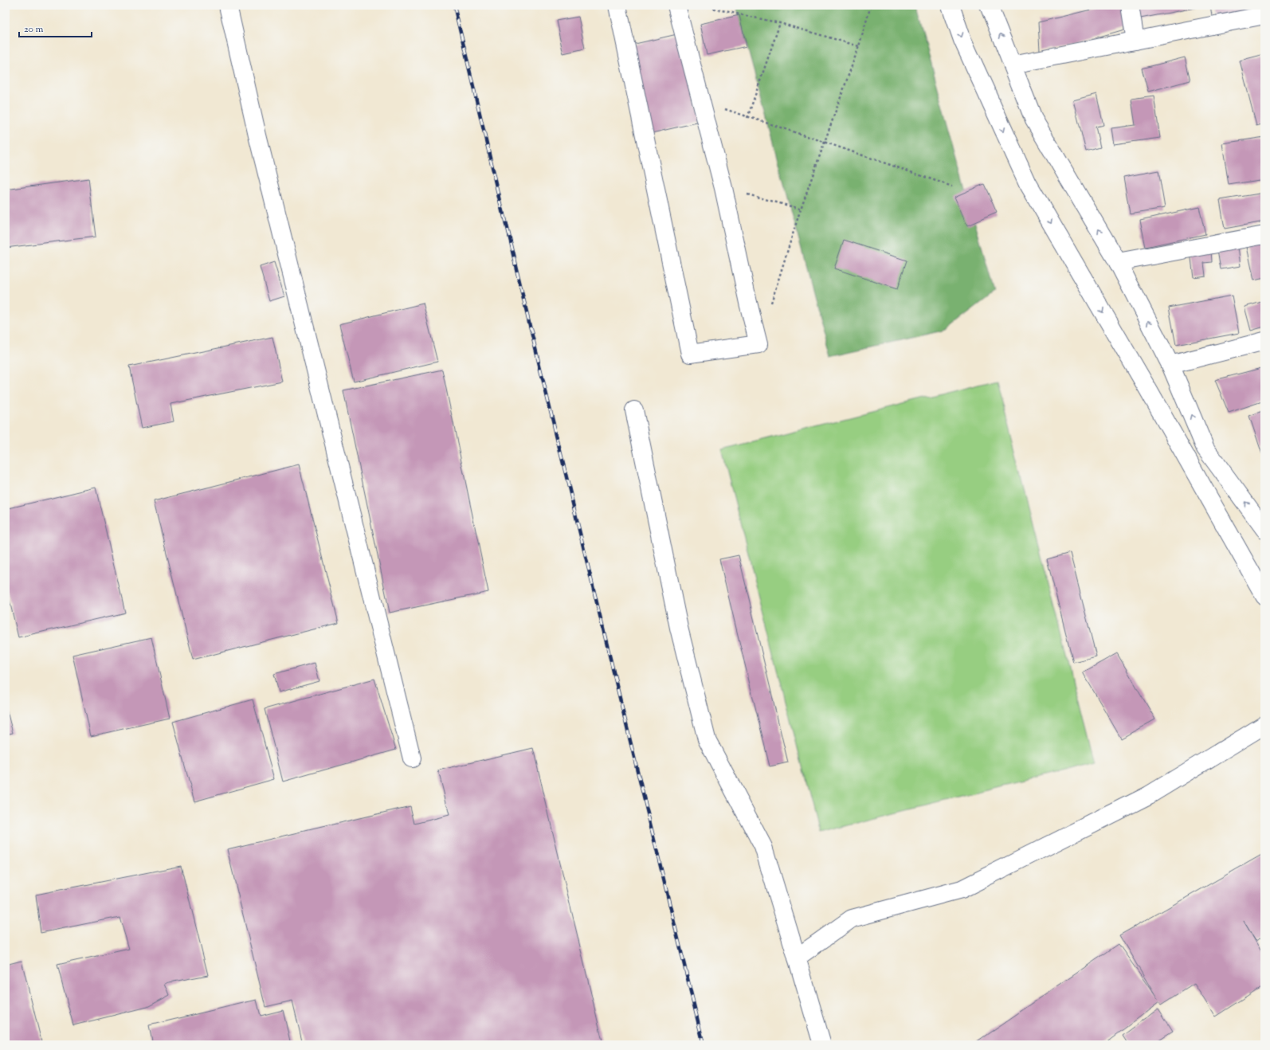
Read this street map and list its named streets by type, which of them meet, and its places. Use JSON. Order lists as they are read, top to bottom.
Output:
{
  "scale_bar": "20 m"
}
